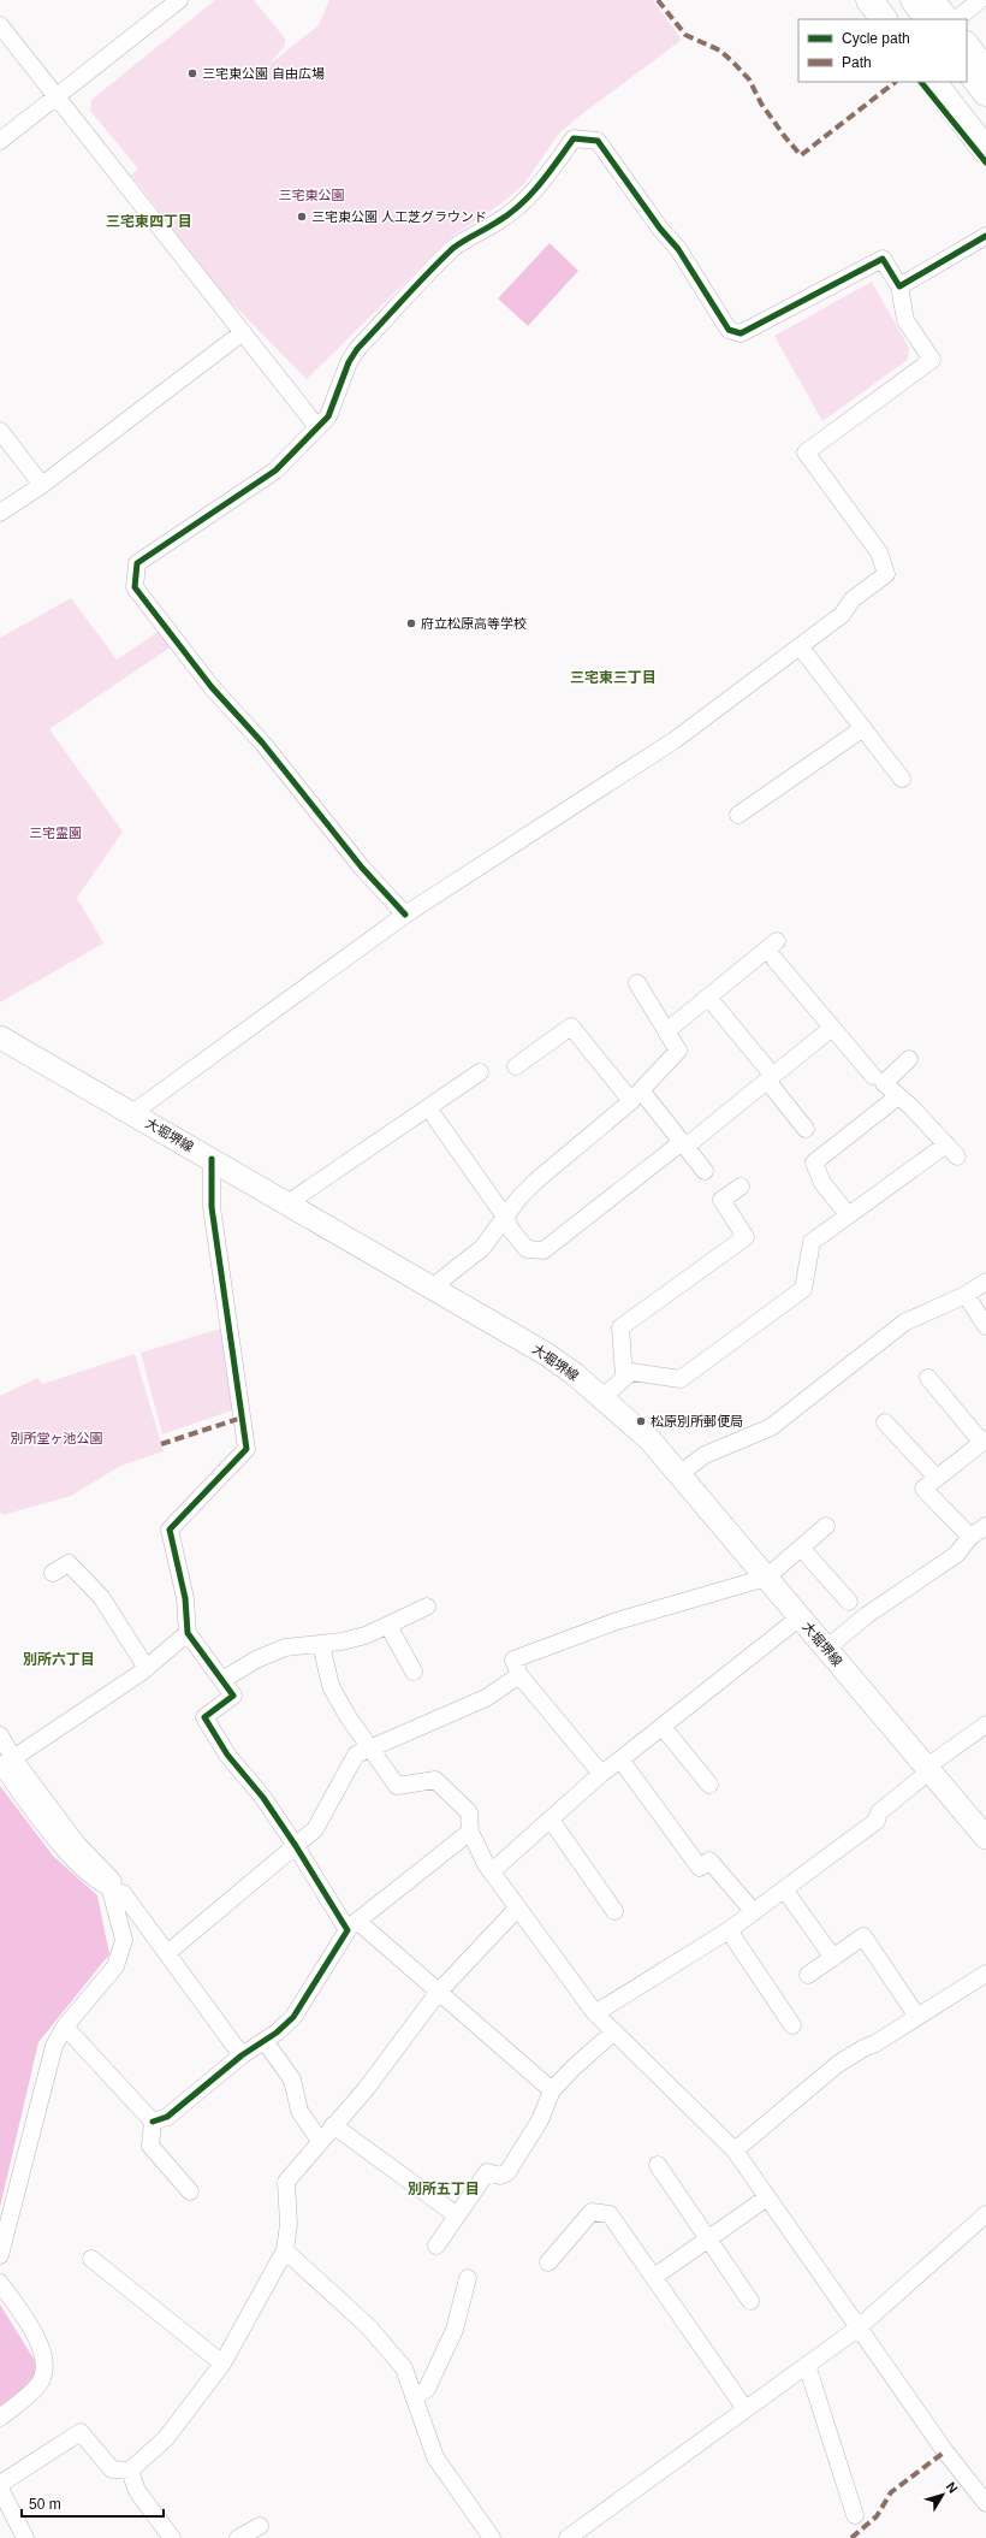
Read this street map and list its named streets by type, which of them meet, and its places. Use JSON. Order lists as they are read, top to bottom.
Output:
{
  "streets": {
    "main road": ["大堀堺線"]
  },
  "districts": [
    "三宅東四丁目",
    "三宅東三丁目",
    "別所六丁目",
    "別所五丁目"
  ],
  "parks": ["三宅東公園", "三宅霊園", "別所堂ヶ池公園"],
  "places": [
    "三宅東公園 自由広場",
    "三宅東公園 人工芝グラウンド",
    "府立松原高等学校",
    "松原別所郵便局"
  ],
  "legend": ["Cycle path", "Path"],
  "scale_bar": "50 m",
  "north": "top right"
}
